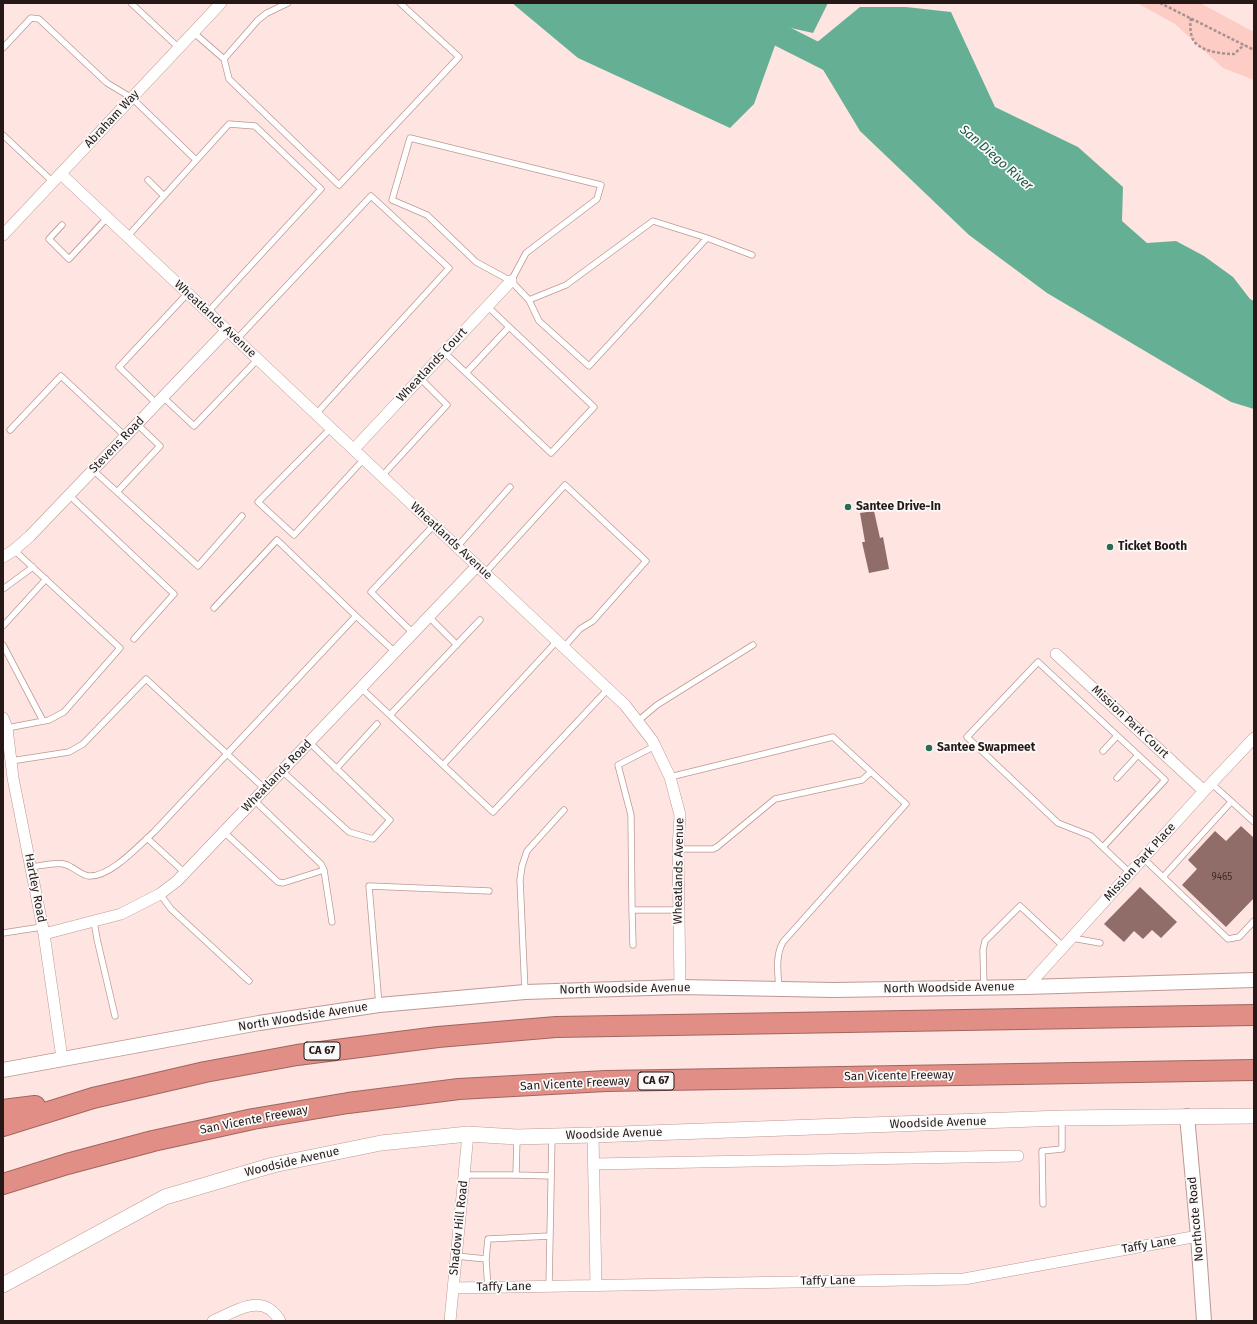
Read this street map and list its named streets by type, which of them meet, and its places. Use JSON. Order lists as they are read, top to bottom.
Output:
{
  "streets": {
    "highway": ["CA 67", "San Vicente Freeway"],
    "main road": ["Woodside Avenue"],
    "street": [
      "Abraham Way",
      "Wheatlands Avenue",
      "Wheatlands Court",
      "Stevens Road",
      "Mission Park Court",
      "Wheatlands Road",
      "Mission Park Place",
      "Hartley Road",
      "North Woodside Avenue",
      "Northcote Road",
      "Shadow Hill Road",
      "Taffy Lane"
    ]
  },
  "crossings": [
    ["Abraham Way", "Wheatlands Avenue"],
    ["Wheatlands Avenue", "Wheatlands Court"],
    ["Wheatlands Avenue", "Stevens Road"],
    ["Wheatlands Avenue", "Wheatlands Road"],
    ["Wheatlands Avenue", "North Woodside Avenue"],
    ["Mission Park Court", "Mission Park Place"],
    ["Wheatlands Road", "Hartley Road"],
    ["Mission Park Place", "North Woodside Avenue"],
    ["Hartley Road", "North Woodside Avenue"],
    ["Woodside Avenue", "Northcote Road"],
    ["Woodside Avenue", "Shadow Hill Road"],
    ["Northcote Road", "Taffy Lane"],
    ["Shadow Hill Road", "Taffy Lane"]
  ],
  "water": ["San Diego River"],
  "places": ["Santee Drive-In", "Ticket Booth", "Santee Swapmeet"],
  "house_numbers": ["9465"]
}
